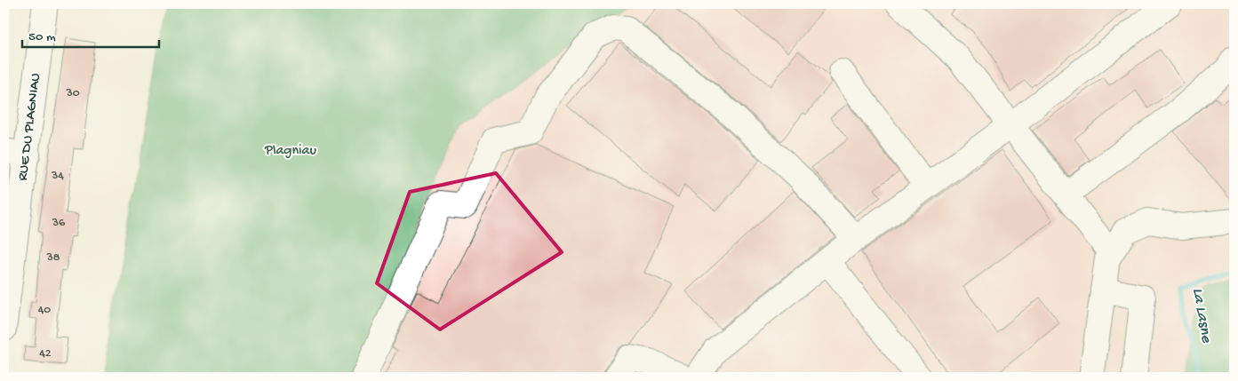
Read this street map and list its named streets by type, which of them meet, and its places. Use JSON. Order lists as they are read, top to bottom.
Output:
{
  "streets": {
    "street": ["RUE DU PLAGNIAU"]
  },
  "water": ["La Lasne"],
  "parks": ["Plagniau"],
  "house_numbers": [
    "30",
    "34",
    "36",
    "38",
    "40",
    "42"
  ],
  "scale_bar": "50 m"
}
